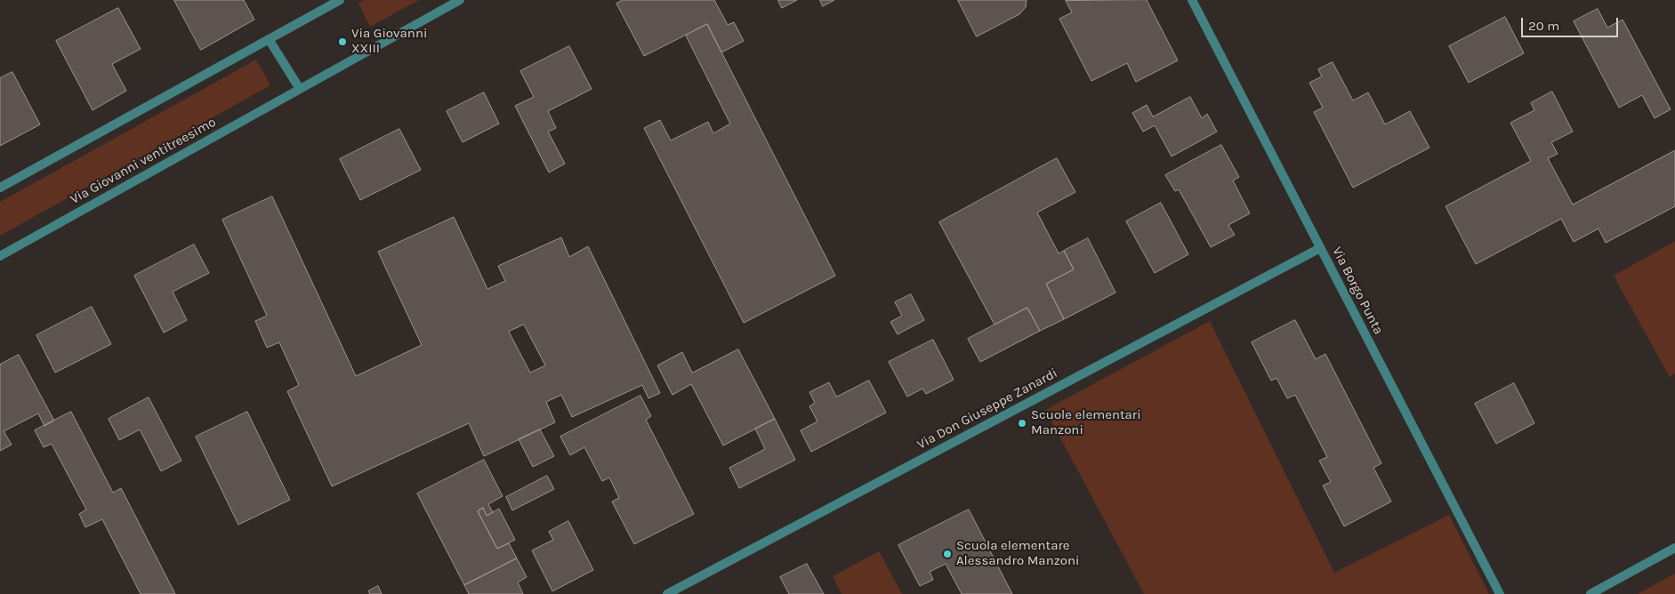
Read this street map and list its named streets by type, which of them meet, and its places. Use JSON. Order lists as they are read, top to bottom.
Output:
{
  "streets": {
    "street": ["Via Giovanni ventitreesimo", "Via Borgo Punta", "Via Don Giuseppe Zanardi"]
  },
  "crossings": [
    ["Via Borgo Punta", "Via Don Giuseppe Zanardi"]
  ],
  "places": ["Via Giovanni XXIII", "Scuole elementari Manzoni", "Scuola elementare Alessandro Manzoni"],
  "scale_bar": "20 m"
}
